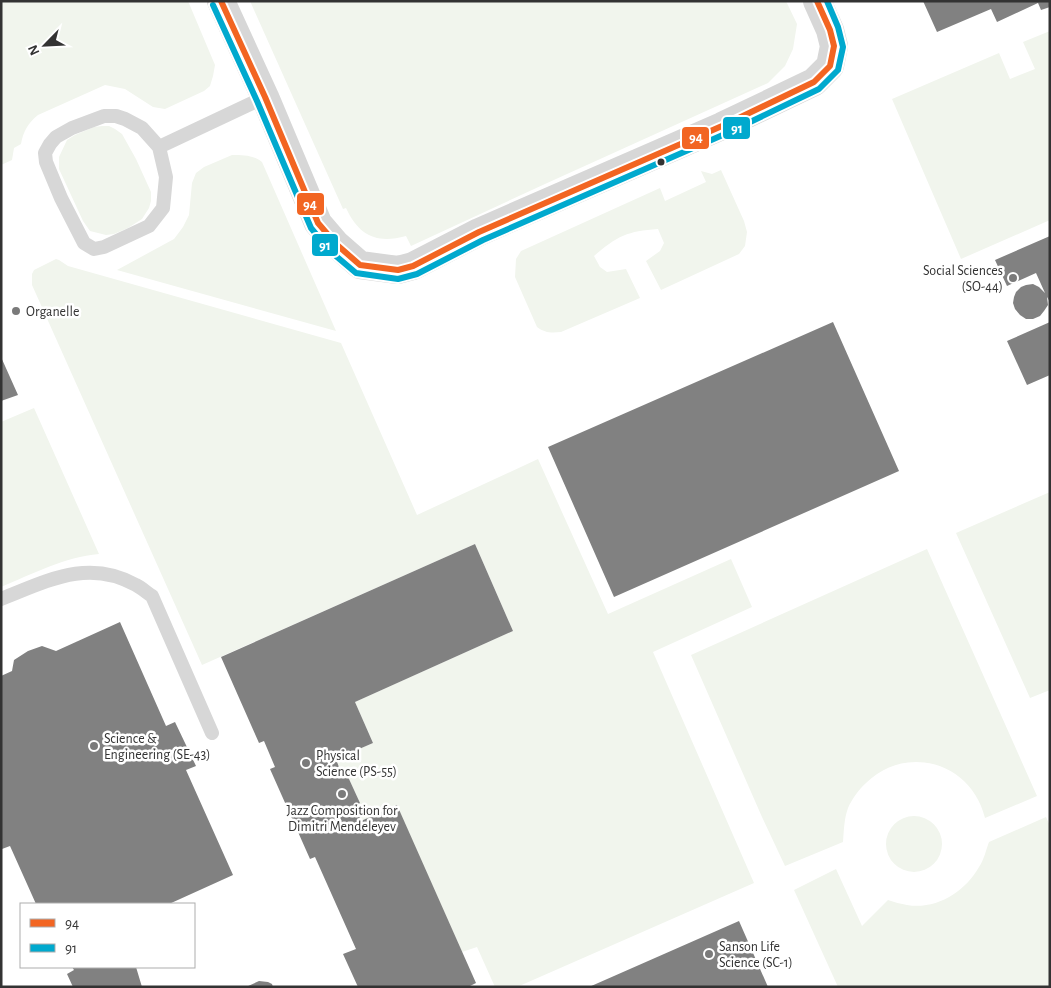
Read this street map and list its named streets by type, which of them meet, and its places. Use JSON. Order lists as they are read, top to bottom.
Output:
{
  "places": [
    "Social Sciences (SO-44)",
    "Organelle",
    "Science & Engineering (SE-43)",
    "Physical Science (PS-55)",
    "Jazz Composition for Dimitri Mendeleyev",
    "Sanson Life Science (SC-1)"
  ],
  "lines": ["transit line 94", "transit line 91"],
  "legend": ["94", "91"],
  "north": "bottom left"
}
